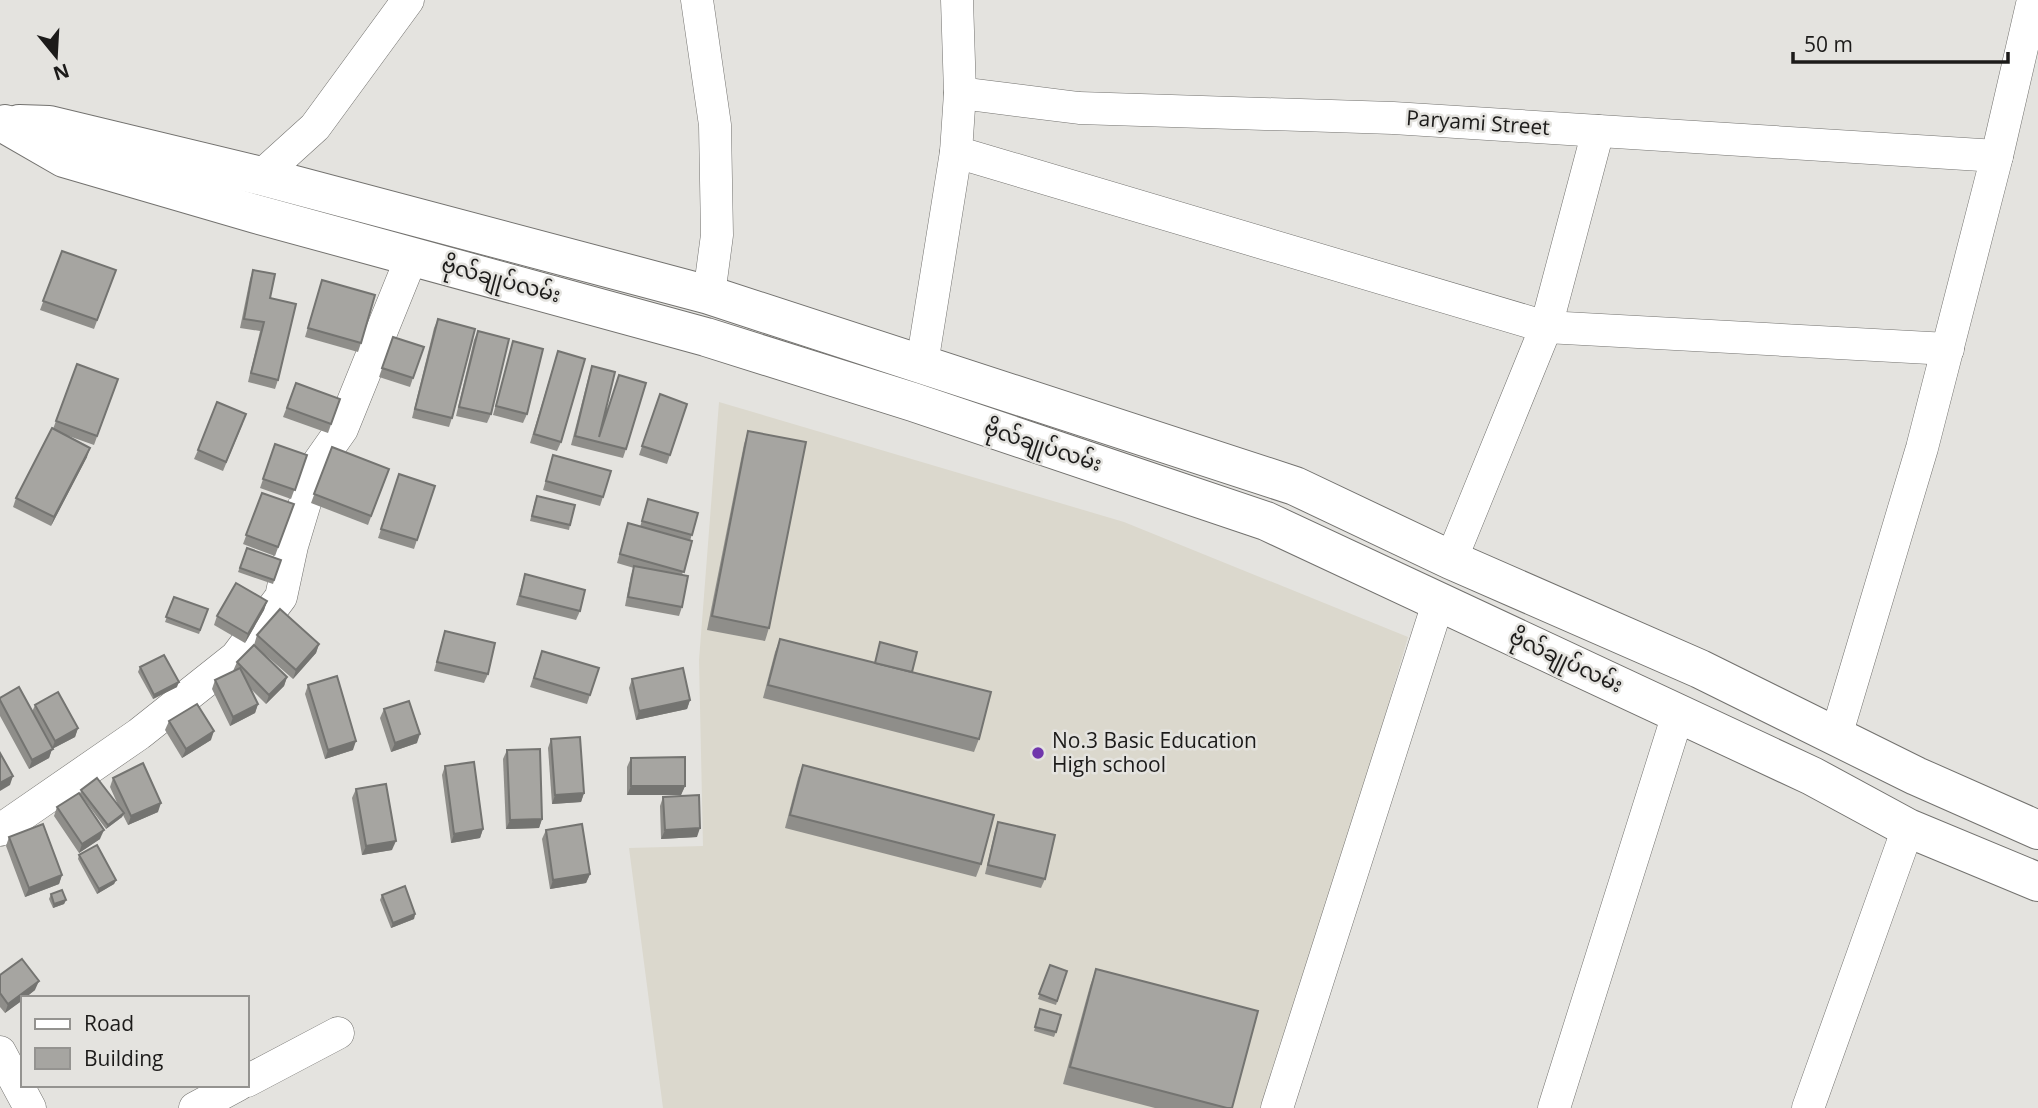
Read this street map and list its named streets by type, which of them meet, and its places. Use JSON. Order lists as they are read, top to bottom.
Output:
{
  "streets": {
    "main road": ["ဗိုလ်ချုပ်လမ်း"],
    "street": ["Paryami Street"]
  },
  "places": ["No.3 Basic Education High school"],
  "legend": ["Road", "Building"],
  "scale_bar": "50 m",
  "north": "bottom"
}
